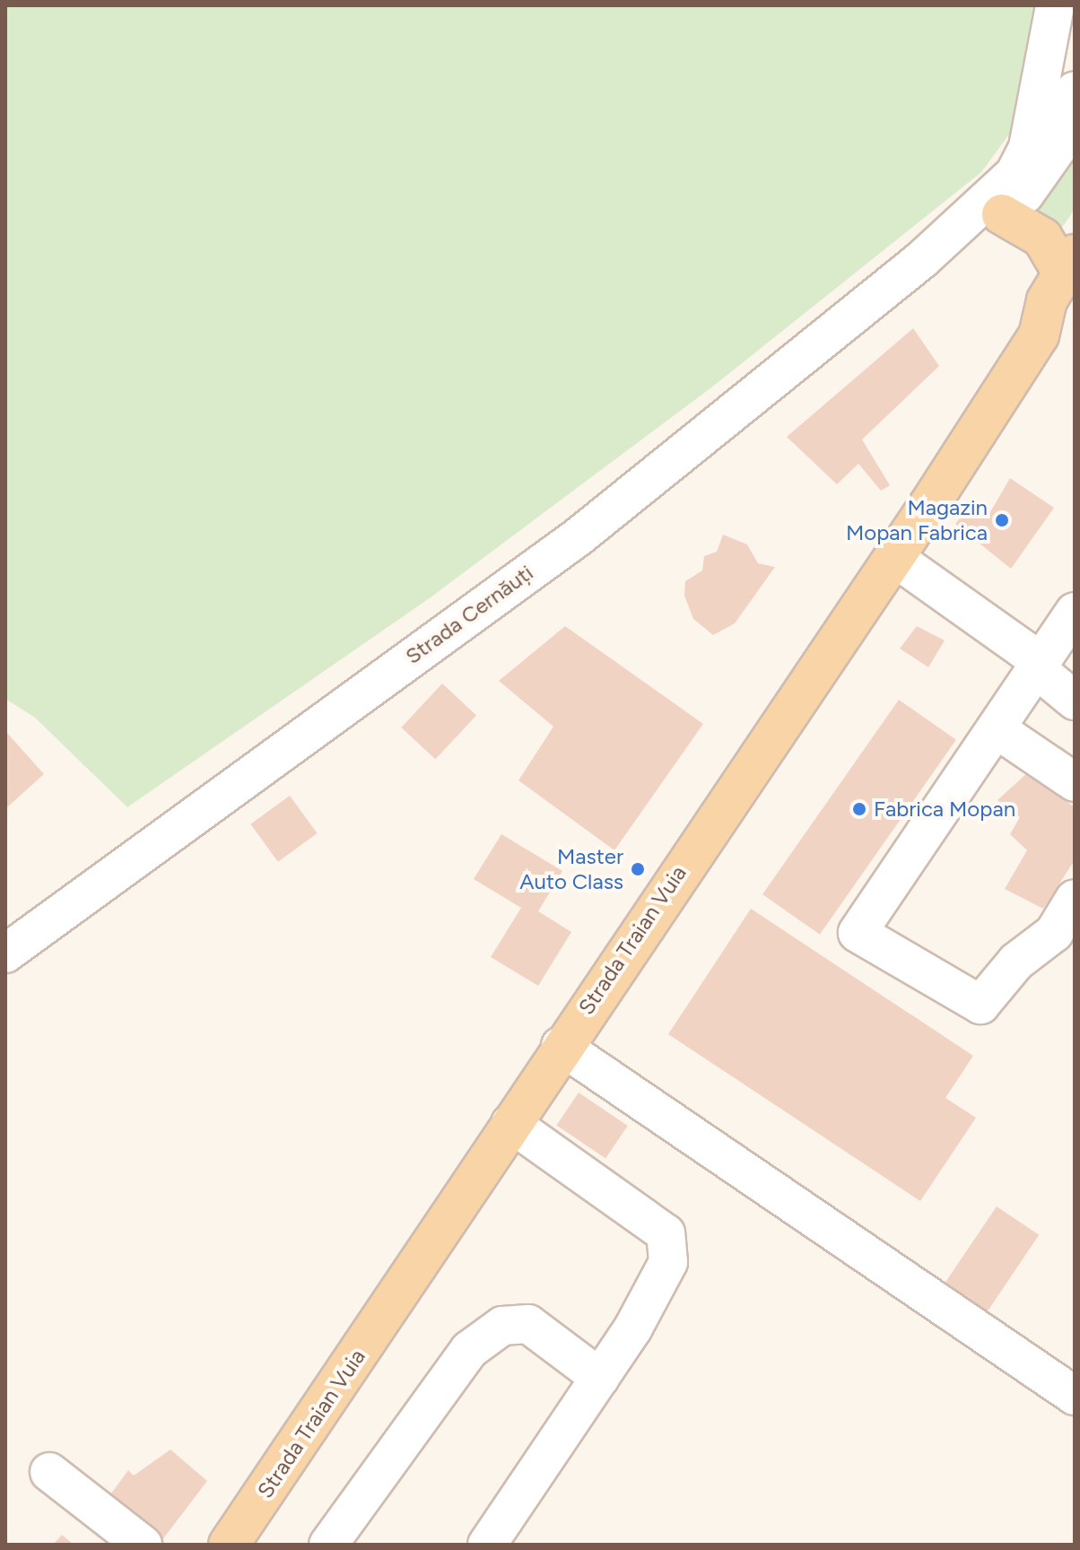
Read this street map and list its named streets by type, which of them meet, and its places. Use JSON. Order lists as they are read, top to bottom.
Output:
{
  "streets": {
    "main road": ["Strada Traian Vuia"],
    "street": ["Strada Cernăuți"]
  },
  "places": ["Magazin Mopan Fabrica", "Fabrica Mopan", "Master Auto Class"]
}
